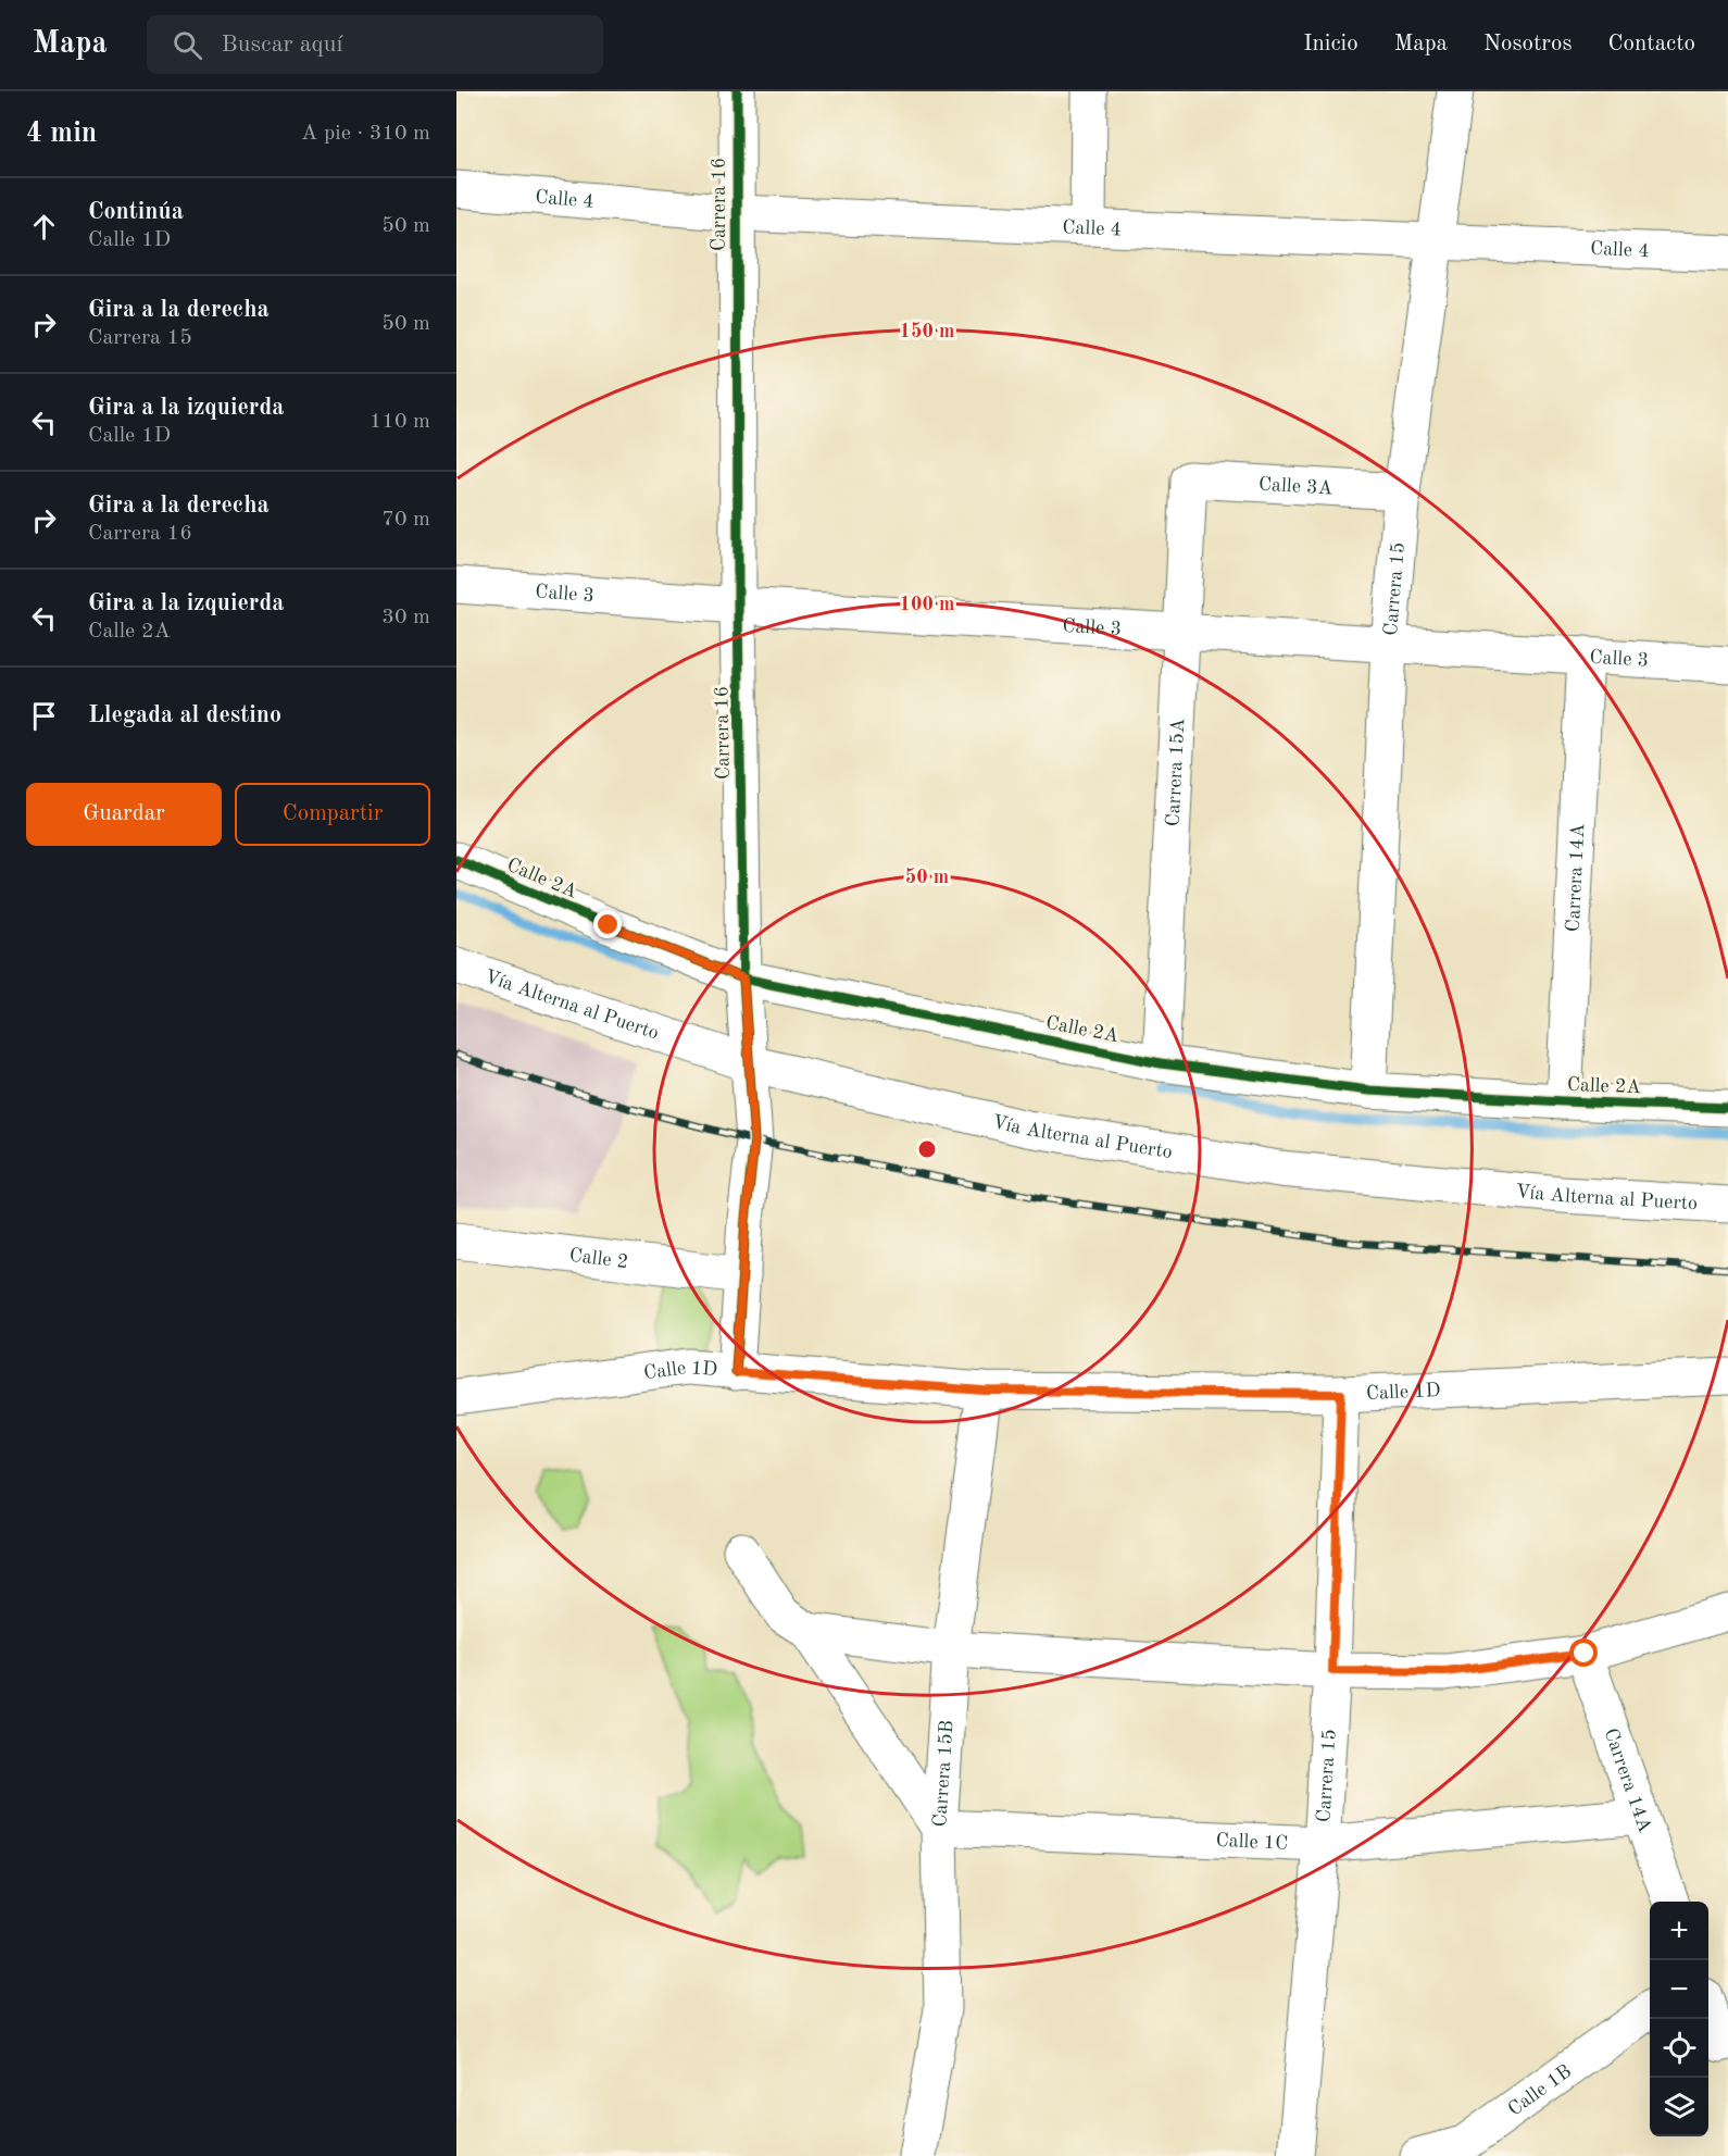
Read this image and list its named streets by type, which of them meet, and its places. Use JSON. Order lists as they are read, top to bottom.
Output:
{
  "streets": {
    "street": [
      "Calle 4",
      "Carrera 16",
      "Calle 3A",
      "Carrera 15",
      "Calle 3",
      "Carrera 15A",
      "Calle 2A",
      "Carrera 14A",
      "Vía Alterna al Puerto",
      "Calle 2",
      "Calle 1D",
      "Carrera 15B",
      "Calle 1C",
      "Calle 1B"
    ]
  },
  "crossings": [
    ["Calle 4", "Carrera 16"],
    ["Calle 4", "Carrera 15"],
    ["Carrera 16", "Calle 3"],
    ["Carrera 16", "Calle 2A"],
    ["Carrera 16", "Vía Alterna al Puerto"],
    ["Carrera 16", "Calle 2"],
    ["Carrera 16", "Calle 1D"],
    ["Calle 3A", "Carrera 15"],
    ["Calle 3A", "Carrera 15A"],
    ["Carrera 15", "Calle 3"],
    ["Carrera 15", "Calle 2A"],
    ["Carrera 15", "Calle 1D"],
    ["Carrera 15", "Calle 1C"],
    ["Calle 3", "Carrera 15A"],
    ["Calle 3", "Carrera 14A"],
    ["Carrera 15A", "Calle 2A"],
    ["Calle 2A", "Carrera 14A"],
    ["Carrera 14A", "Calle 1C"],
    ["Calle 1D", "Carrera 15B"],
    ["Carrera 15B", "Calle 1C"]
  ],
  "page": {
    "header": "Mapa",
    "search": "Buscar aquí",
    "nav": [
      "Inicio",
      "Mapa",
      "Nosotros",
      "Contacto"
    ],
    "heading": ["4 min", "A pie · 310 m"],
    "list": [
      ["Continúa", "Calle 1D", "50 m"],
      ["Gira a la derecha", "Carrera 15", "50 m"],
      ["Gira a la izquierda", "Calle 1D", "110 m"],
      ["Gira a la derecha", "Carrera 16", "70 m"],
      ["Gira a la izquierda", "Calle 2A", "30 m"],
      "Llegada al destino"
    ],
    "buttons": ["Guardar", "Compartir"],
    "map_buttons": ["+", "−"]
  },
  "rings": ["150 m", "100 m", "50 m"]
}
